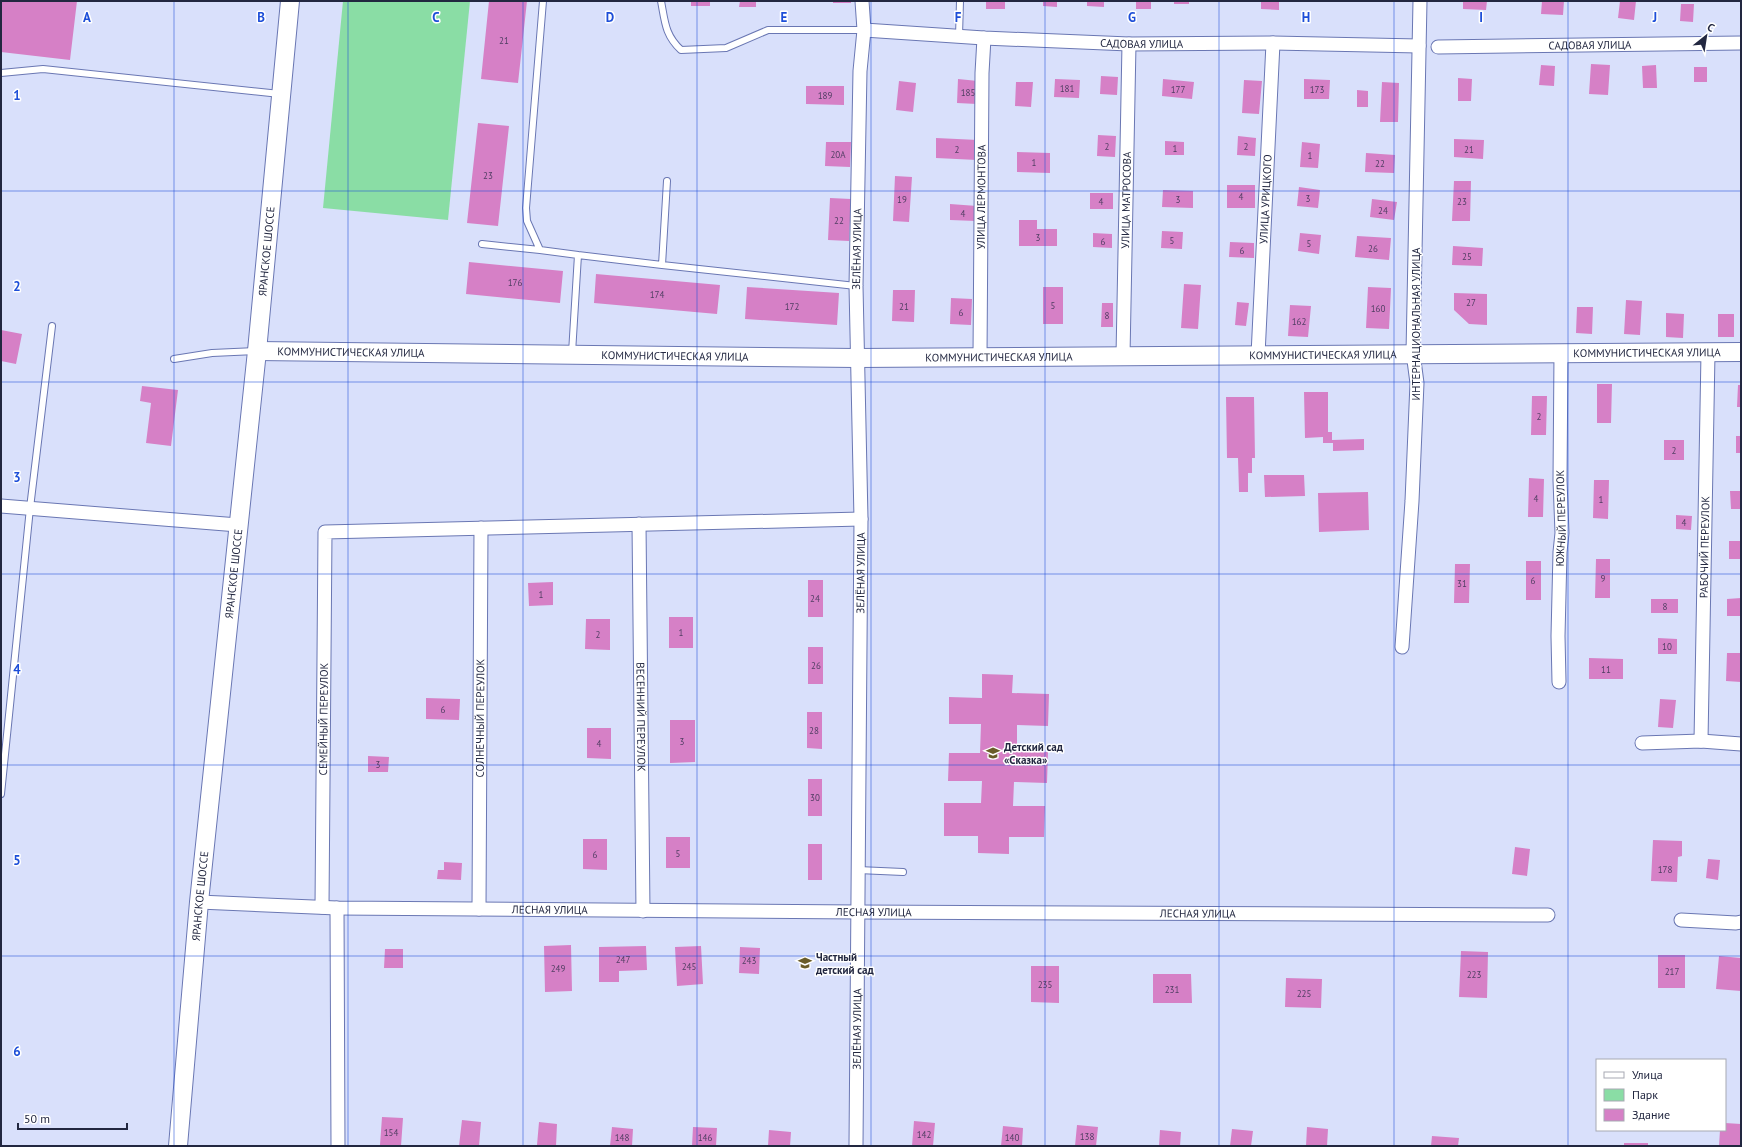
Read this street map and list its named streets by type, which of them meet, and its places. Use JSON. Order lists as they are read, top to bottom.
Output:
{
  "streets": {
    "street": [
      "САДОВАЯ УЛИЦА",
      "УЛИЦА ЛЕРМОНТОВА",
      "УЛИЦА УРИЦКОГО",
      "УЛИЦА МАТРОСОВА",
      "ЗЕЛЁНАЯ УЛИЦА",
      "ЯРАНСКОЕ ШОССЕ",
      "ИНТЕРНАЦИОНАЛЬНАЯ УЛИЦА",
      "КОММУНИСТИЧЕСКАЯ УЛИЦА",
      "ЮЖНЫЙ ПЕРЕУЛОК",
      "РАБОЧИЙ ПЕРЕУЛОК",
      "ВЕСЕННИЙ ПЕРЕУЛОК",
      "СОЛНЕЧНЫЙ ПЕРЕУЛОК",
      "СЕМЕЙНЫЙ ПЕРЕУЛОК",
      "ЛЕСНАЯ УЛИЦА"
    ]
  },
  "crossings": [
    ["САДОВАЯ УЛИЦА", "УЛИЦА ЛЕРМОНТОВА"],
    ["САДОВАЯ УЛИЦА", "УЛИЦА УРИЦКОГО"],
    ["САДОВАЯ УЛИЦА", "УЛИЦА МАТРОСОВА"],
    ["САДОВАЯ УЛИЦА", "ЗЕЛЁНАЯ УЛИЦА"],
    ["САДОВАЯ УЛИЦА", "ИНТЕРНАЦИОНАЛЬНАЯ УЛИЦА"],
    ["УЛИЦА ЛЕРМОНТОВА", "КОММУНИСТИЧЕСКАЯ УЛИЦА"],
    ["УЛИЦА УРИЦКОГО", "КОММУНИСТИЧЕСКАЯ УЛИЦА"],
    ["УЛИЦА МАТРОСОВА", "КОММУНИСТИЧЕСКАЯ УЛИЦА"],
    ["ЗЕЛЁНАЯ УЛИЦА", "КОММУНИСТИЧЕСКАЯ УЛИЦА"],
    ["ЗЕЛЁНАЯ УЛИЦА", "ЛЕСНАЯ УЛИЦА"],
    ["ЯРАНСКОЕ ШОССЕ", "КОММУНИСТИЧЕСКАЯ УЛИЦА"],
    ["ЯРАНСКОЕ ШОССЕ", "ЛЕСНАЯ УЛИЦА"],
    ["ИНТЕРНАЦИОНАЛЬНАЯ УЛИЦА", "КОММУНИСТИЧЕСКАЯ УЛИЦА"],
    ["КОММУНИСТИЧЕСКАЯ УЛИЦА", "ЮЖНЫЙ ПЕРЕУЛОК"],
    ["КОММУНИСТИЧЕСКАЯ УЛИЦА", "РАБОЧИЙ ПЕРЕУЛОК"],
    ["ВЕСЕННИЙ ПЕРЕУЛОК", "ЛЕСНАЯ УЛИЦА"],
    ["СОЛНЕЧНЫЙ ПЕРЕУЛОК", "СЕМЕЙНЫЙ ПЕРЕУЛОК"],
    ["СОЛНЕЧНЫЙ ПЕРЕУЛОК", "ЛЕСНАЯ УЛИЦА"],
    ["СЕМЕЙНЫЙ ПЕРЕУЛОК", "ЛЕСНАЯ УЛИЦА"]
  ],
  "places": {
    "school or university": ["Детский сад «Сказка»", "Частный детский сад"]
  },
  "house_numbers": [
    "21",
    "181",
    "177",
    "173",
    "185",
    "189",
    "2",
    "2",
    "1",
    "2",
    "21",
    "20А",
    "1",
    "1",
    "22",
    "23",
    "4",
    "3",
    "19",
    "3",
    "4",
    "23",
    "24",
    "4",
    "22",
    "3",
    "5",
    "6",
    "5",
    "26",
    "6",
    "25",
    "176",
    "174",
    "27",
    "5",
    "172",
    "21",
    "160",
    "6",
    "8",
    "162",
    "2",
    "2",
    "4",
    "1",
    "4",
    "9",
    "6",
    "31",
    "1",
    "24",
    "8",
    "1",
    "2",
    "10",
    "26",
    "11",
    "6",
    "28",
    "3",
    "4",
    "3",
    "30",
    "5",
    "6",
    "178",
    "247",
    "243",
    "245",
    "249",
    "217",
    "223",
    "235",
    "231",
    "225",
    "154",
    "142",
    "138",
    "148",
    "146",
    "140"
  ],
  "legend": ["Улица", "Парк", "Здание"],
  "scale_bar": "50 m",
  "north": "top right",
  "grid": {
    "columns": [
      "A",
      "B",
      "C",
      "D",
      "E",
      "F",
      "G",
      "H",
      "I",
      "J"
    ],
    "rows": [
      "1",
      "2",
      "3",
      "4",
      "5",
      "6"
    ]
  }
}
